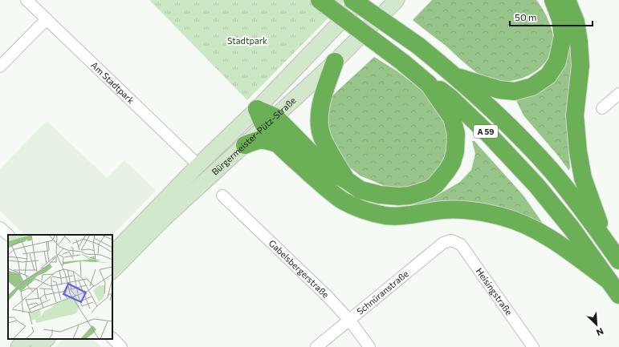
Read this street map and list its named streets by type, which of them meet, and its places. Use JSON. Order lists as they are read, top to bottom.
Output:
{
  "streets": {
    "highway": ["A 59"],
    "main road": ["Bürgermeister-Pütz-Straße"],
    "street": [
      "Am Stadtpark",
      "Gabelsbergerstraße",
      "Schnüranstraße",
      "Heisingstraße"
    ]
  },
  "crossings": [
    ["Am Stadtpark", "Bürgermeister-Pütz-Straße"],
    ["Gabelsbergerstraße", "Schnüranstraße"],
    ["Schnüranstraße", "Heisingstraße"]
  ],
  "parks": ["Stadtpark"],
  "scale_bar": "50 m",
  "north": "bottom right"
}
